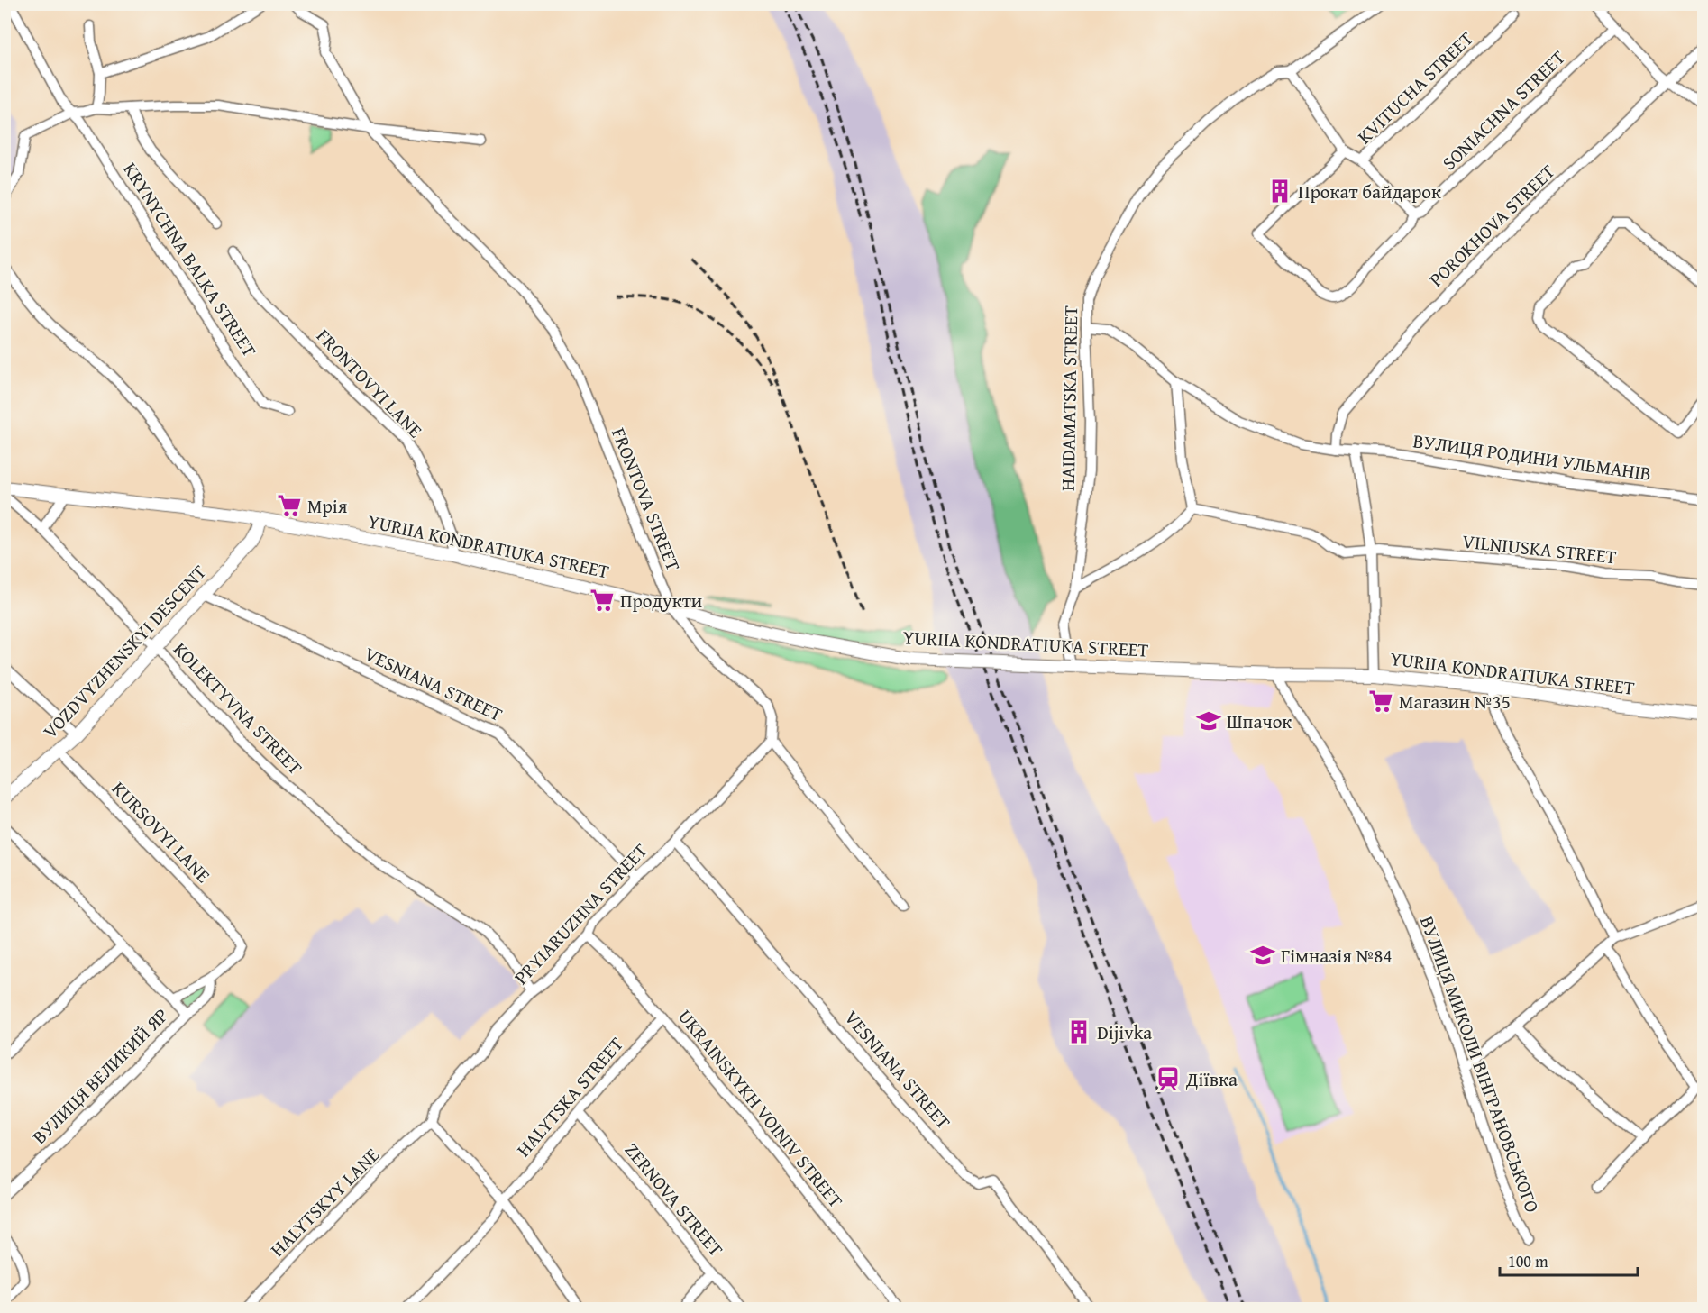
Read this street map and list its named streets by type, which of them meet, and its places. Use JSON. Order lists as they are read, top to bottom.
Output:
{
  "streets": {
    "street": [
      "KVITUCHA STREET",
      "SONIACHNA STREET",
      "POROKHOVA STREET",
      "KRYNYCHNA BALKA STREET",
      "FRONTOVYI LANE",
      "HAIDAMATSKA STREET",
      "ВУЛИЦЯ РОДИНИ УЛЬМАНІВ",
      "FRONTOVA STREET",
      "YURIIA KONDRATIUKA STREET",
      "VILNIUSKA STREET",
      "VOZDVYZHENSKYI DESCENT",
      "VESNIANA STREET",
      "KOLEKTYVNA STREET",
      "KURSOVYI LANE",
      "PRYIARUZHNA STREET",
      "ВУЛИЦЯ МИКОЛИ ВІНГРАНОВСЬКОГО",
      "ВУЛИЦЯ ВЕЛИКИЙ ЯР",
      "HALYTSKA STREET",
      "UKRAINSKYKH VOINIV STREET",
      "ZERNOVA STREET",
      "HALYTSKYY LANE"
    ]
  },
  "crossings": [
    ["KVITUCHA STREET", "SONIACHNA STREET"],
    ["POROKHOVA STREET", "ВУЛИЦЯ РОДИНИ УЛЬМАНІВ"],
    ["FRONTOVYI LANE", "YURIIA KONDRATIUKA STREET"],
    ["HAIDAMATSKA STREET", "ВУЛИЦЯ РОДИНИ УЛЬМАНІВ"],
    ["HAIDAMATSKA STREET", "YURIIA KONDRATIUKA STREET"],
    ["FRONTOVA STREET", "YURIIA KONDRATIUKA STREET"],
    ["FRONTOVA STREET", "PRYIARUZHNA STREET"],
    ["YURIIA KONDRATIUKA STREET", "VOZDVYZHENSKYI DESCENT"],
    ["YURIIA KONDRATIUKA STREET", "ВУЛИЦЯ МИКОЛИ ВІНГРАНОВСЬКОГО"],
    ["VOZDVYZHENSKYI DESCENT", "VESNIANA STREET"],
    ["VOZDVYZHENSKYI DESCENT", "KOLEKTYVNA STREET"],
    ["VOZDVYZHENSKYI DESCENT", "KURSOVYI LANE"],
    ["VESNIANA STREET", "PRYIARUZHNA STREET"],
    ["KOLEKTYVNA STREET", "PRYIARUZHNA STREET"],
    ["KURSOVYI LANE", "ВУЛИЦЯ ВЕЛИКИЙ ЯР"],
    ["PRYIARUZHNA STREET", "UKRAINSKYKH VOINIV STREET"],
    ["PRYIARUZHNA STREET", "HALYTSKYY LANE"],
    ["HALYTSKA STREET", "UKRAINSKYKH VOINIV STREET"],
    ["HALYTSKA STREET", "ZERNOVA STREET"]
  ],
  "places": {
    "building": ["Прокат байдарок", "Dijivka"],
    "supermarket": ["Мрія", "Продукти", "Магазин №35"],
    "school or university": ["Шпачок", "Гімназія №84"],
    "station": ["Діївка"]
  },
  "scale_bar": "100 m"
}
